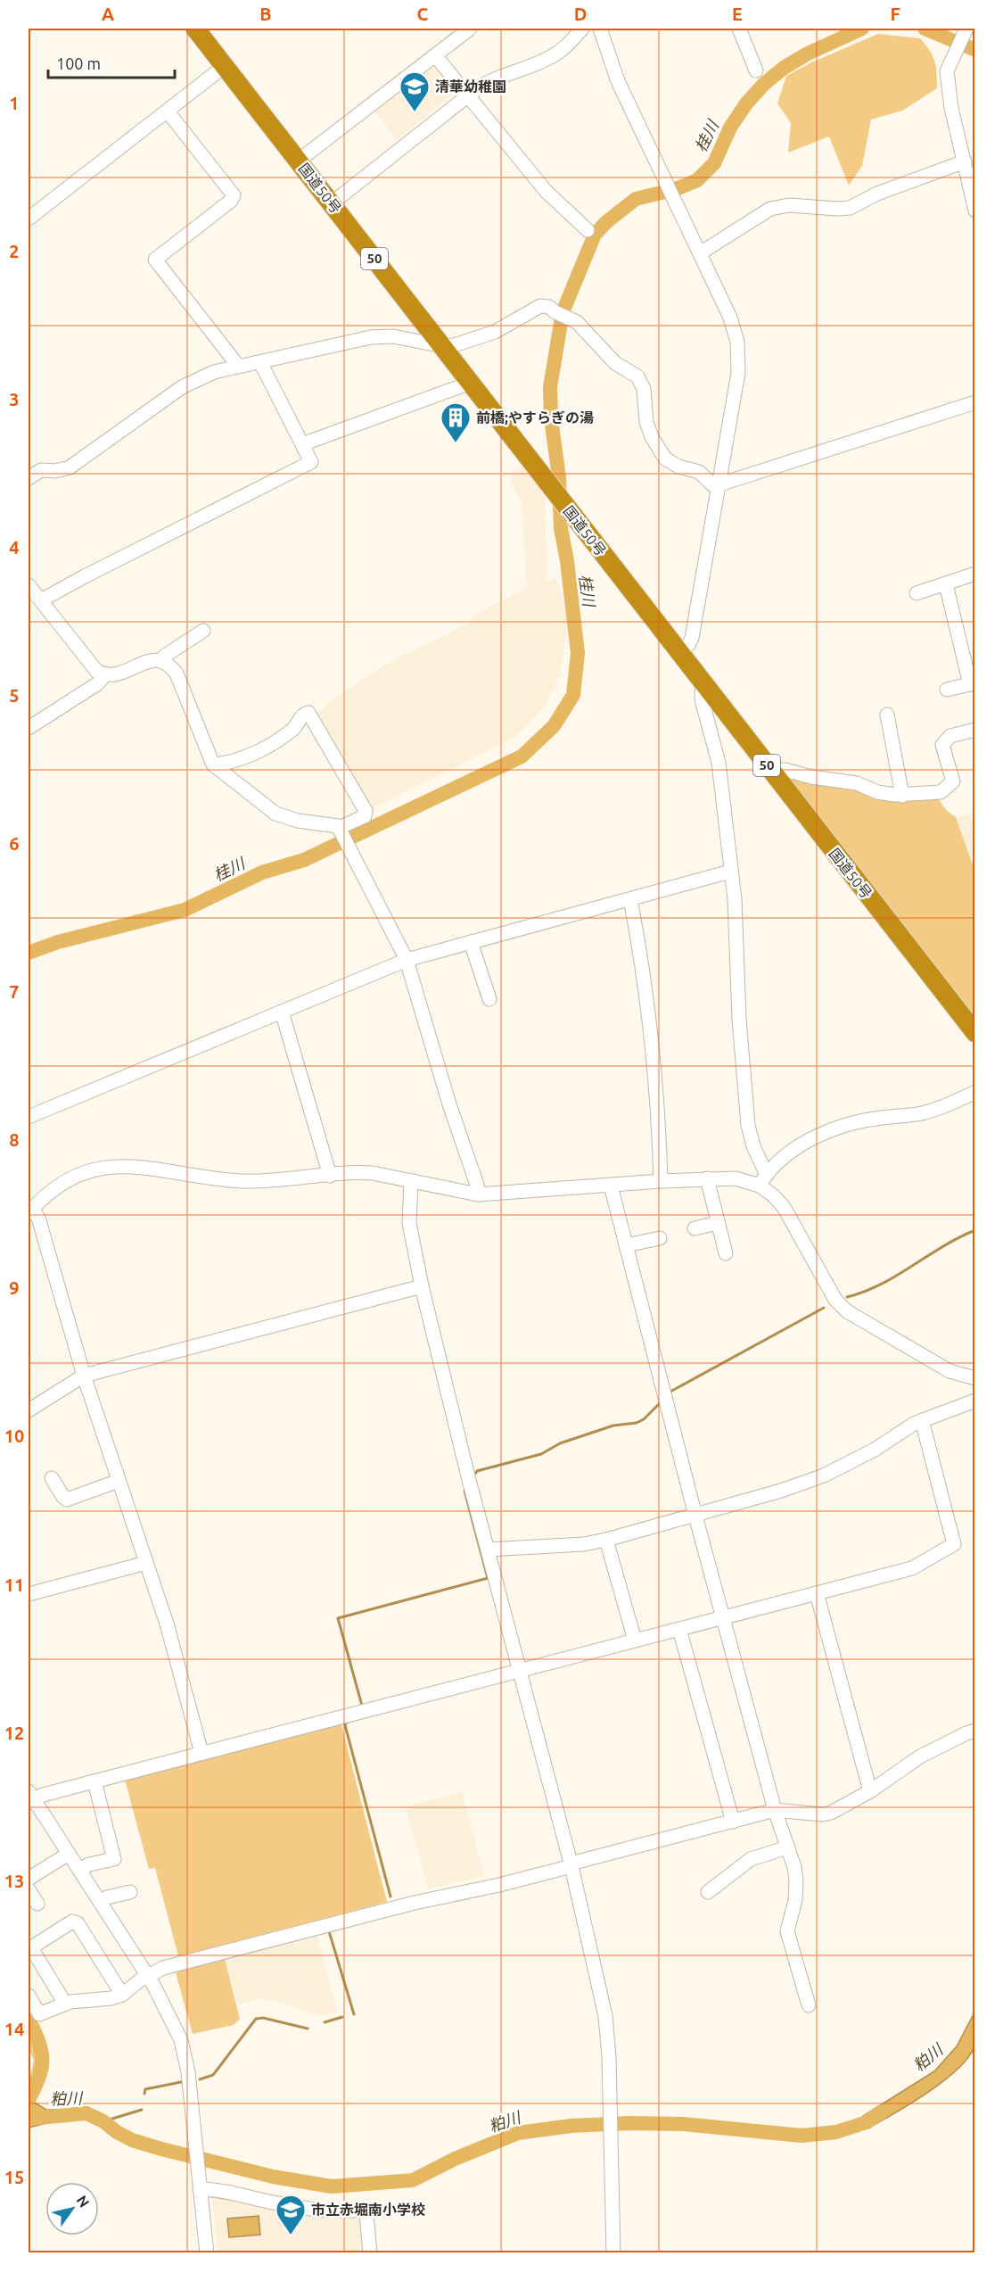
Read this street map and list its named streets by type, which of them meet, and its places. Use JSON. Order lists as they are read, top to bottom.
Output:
{
  "streets": {
    "highway": ["国道50号", "50"]
  },
  "water": ["桂川", "粕川"],
  "places": {
    "school or university": ["清華幼稚園", "市立赤堀南小学校"],
    "building": ["前橋;やすらぎの湯"]
  },
  "scale_bar": "100 m",
  "north": "top right",
  "grid": {
    "columns": [
      "A",
      "B",
      "C",
      "D",
      "E",
      "F"
    ],
    "rows": [
      "1",
      "2",
      "3",
      "4",
      "5",
      "6",
      "7",
      "8",
      "9",
      "10",
      "11",
      "12",
      "13",
      "14",
      "15"
    ]
  }
}
